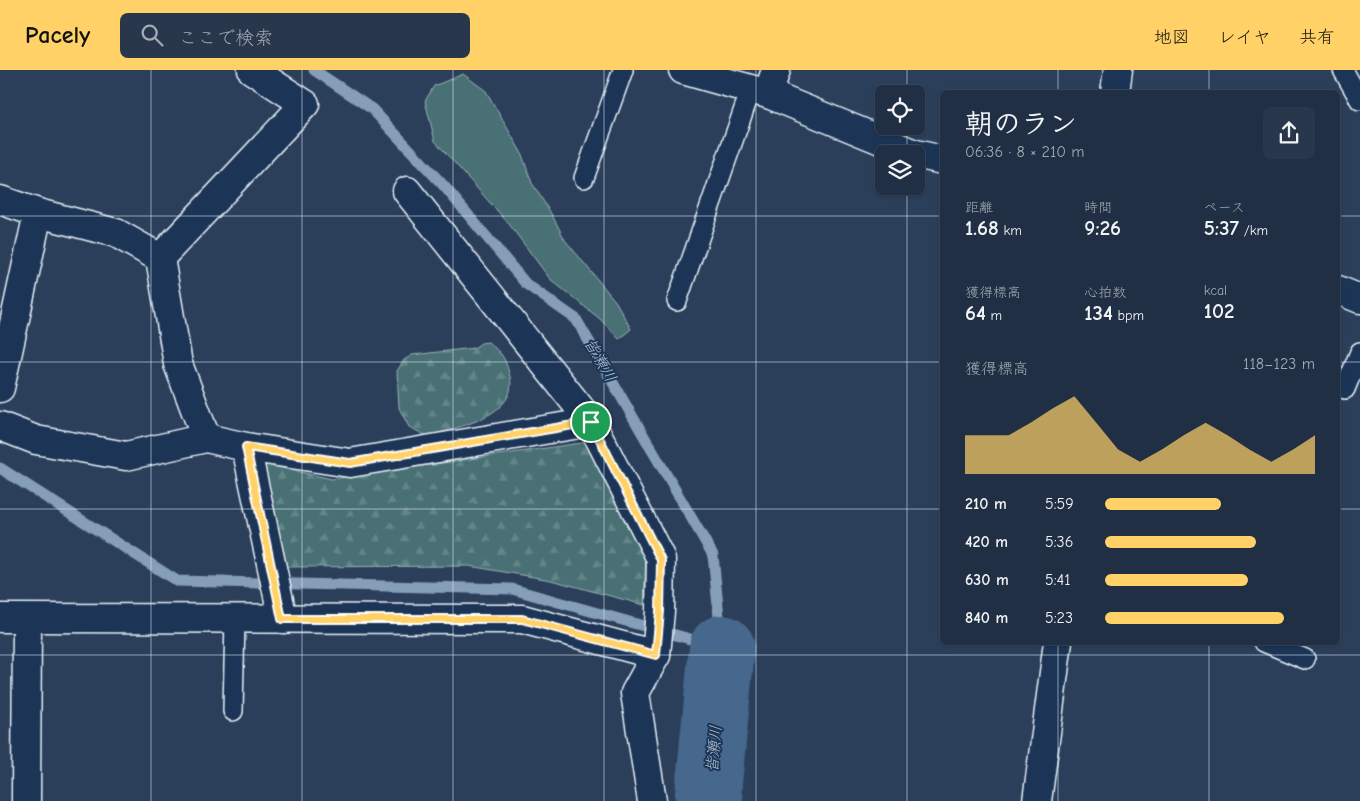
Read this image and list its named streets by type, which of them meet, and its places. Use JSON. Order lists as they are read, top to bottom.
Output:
{
  "water": ["皆瀬川"],
  "page": {
    "header": "Pacely",
    "search": "ここで検索",
    "nav": ["地図", "レイヤ", "共有"],
    "heading": ["朝のラン", "06:36 · 8 × 210 m"],
    "stats": [
      ["距離", "1.68 km"],
      ["時間", "9:26"],
      ["ペース", "5:37 /km"],
      ["獲得標高", "64 m"],
      ["心拍数", "134 bpm"],
      ["kcal", "102"]
    ],
    "chart": ["獲得標高", "118–123 m"],
    "list": [
      {
        "name": "210 m",
        "note": "5:59"
      },
      {
        "name": "420 m",
        "note": "5:36"
      },
      {
        "name": "630 m",
        "note": "5:41"
      },
      {
        "name": "840 m",
        "note": "5:23"
      }
    ]
  }
}
